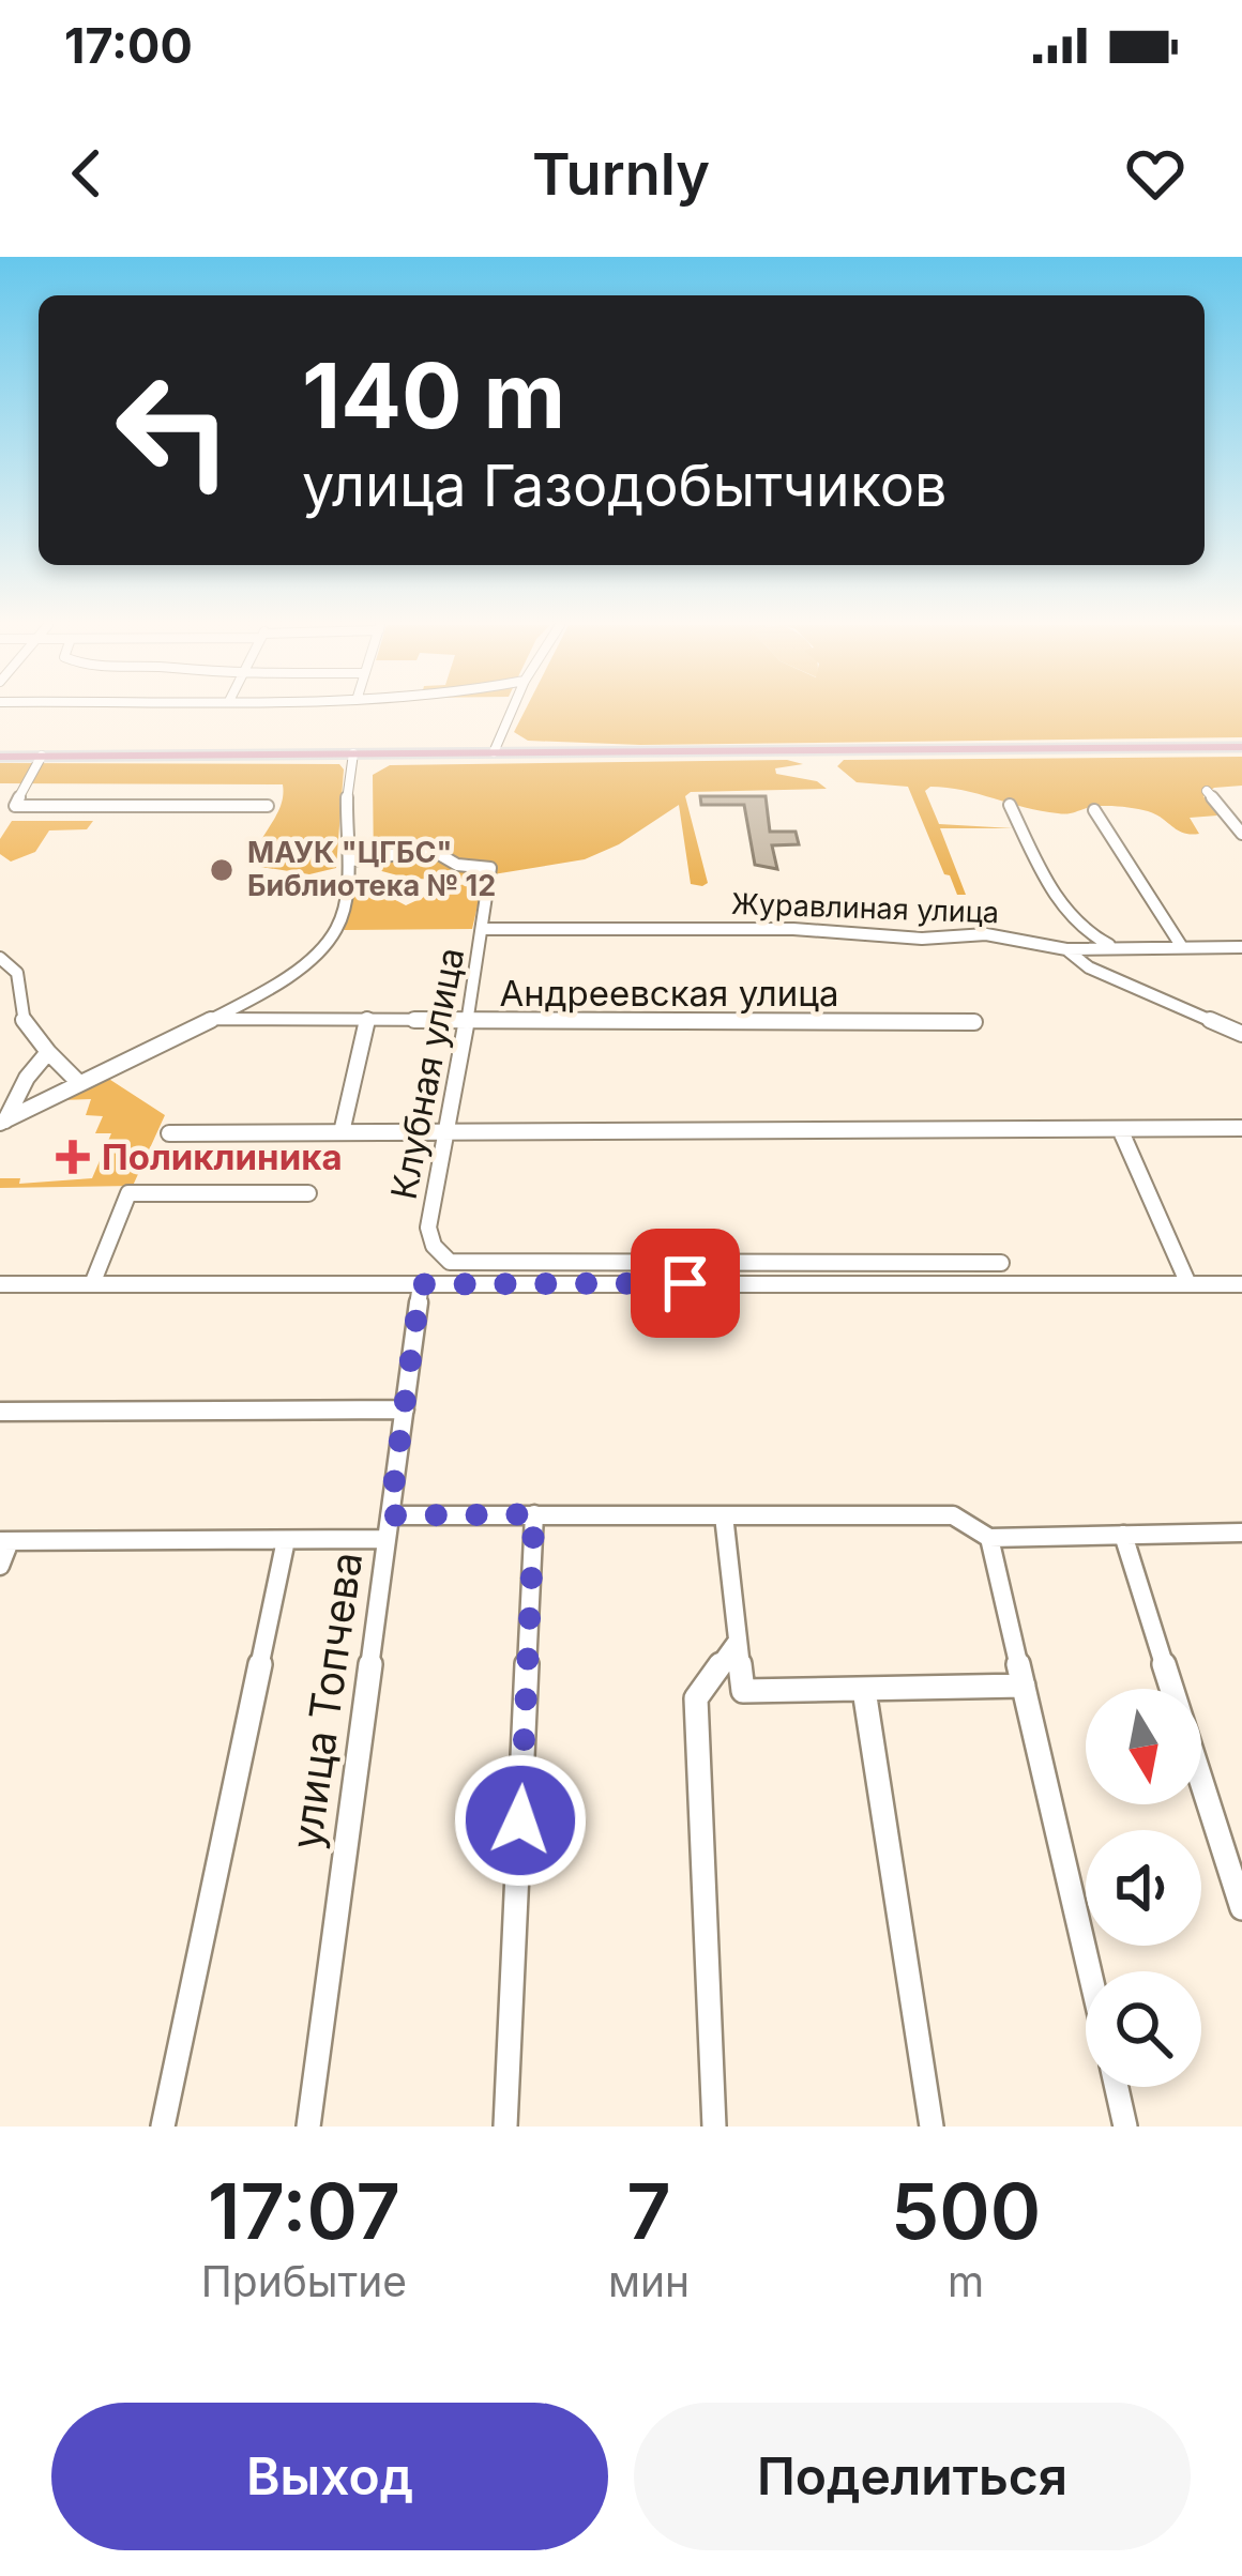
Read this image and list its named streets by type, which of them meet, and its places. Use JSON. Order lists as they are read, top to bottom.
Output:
{
  "streets": {
    "street": [
      "Журавлиная улица",
      "Андреевская улица",
      "Клубная улица",
      "улица Топчева"
    ]
  },
  "crossings": [
    ["Журавлиная улица", "Клубная улица"],
    ["Андреевская улица", "Клубная улица"]
  ],
  "places": {
    "other": ["МАУК \"ЦГБС\" Библиотека № 12"],
    "health": ["Поликлиника"]
  },
  "north": "bottom",
  "page": {
    "status": "17:00",
    "header": "Turnly",
    "turn": ["140 m", "улица Газодобытчиков"],
    "eta": [
      "17:07",
      "Прибытие",
      "7",
      "мин",
      "500",
      "m"
    ],
    "buttons": ["Выход", "Поделиться"]
  }
}
